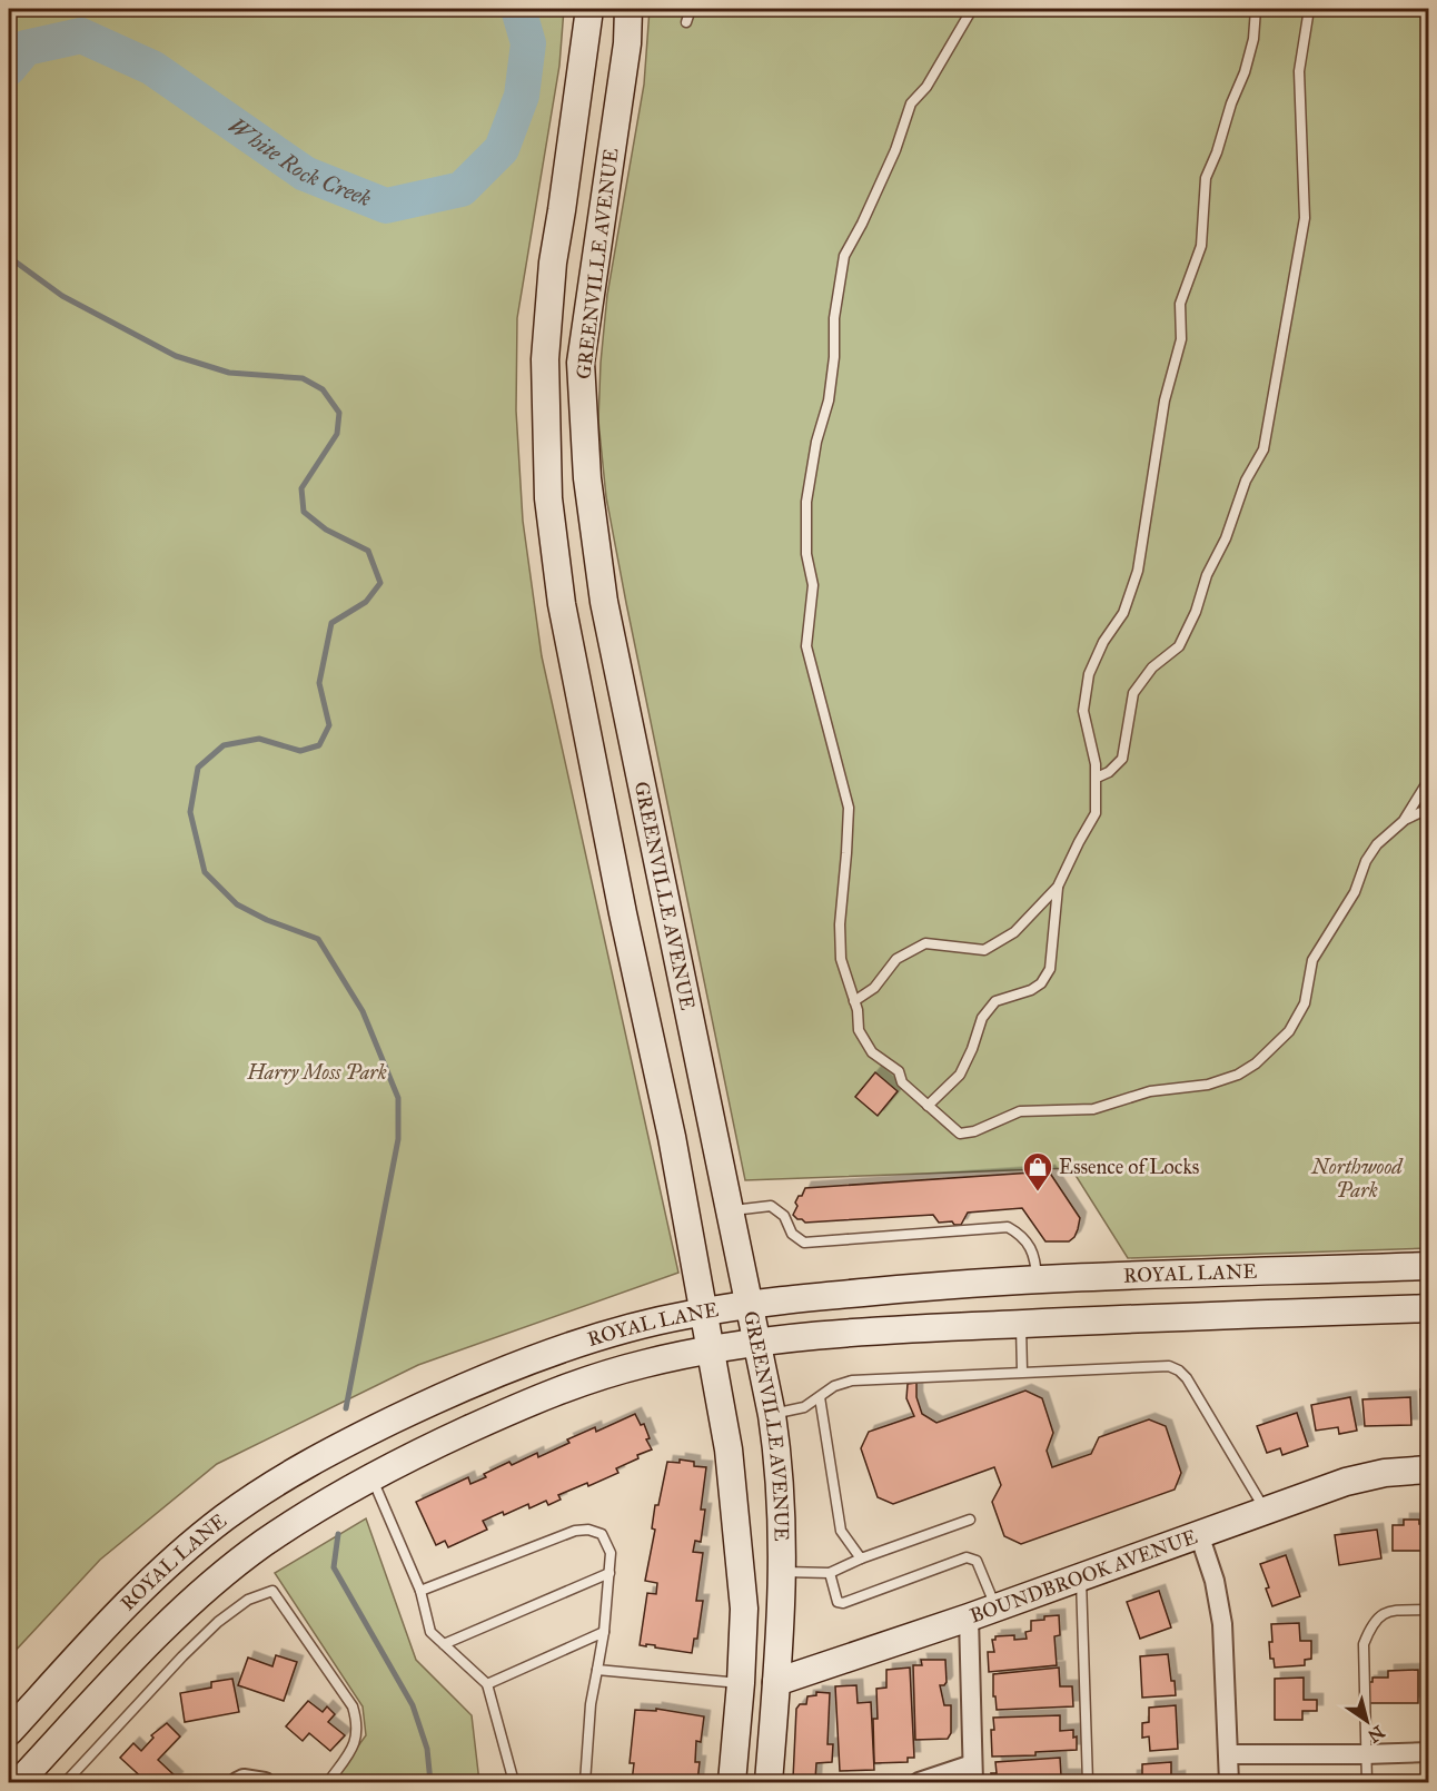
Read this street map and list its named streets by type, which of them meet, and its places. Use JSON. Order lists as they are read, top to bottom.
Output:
{
  "streets": {
    "main road": ["GREENVILLE AVENUE", "ROYAL LANE", "BOUNDBROOK AVENUE"]
  },
  "crossings": [
    ["GREENVILLE AVENUE", "ROYAL LANE"],
    ["GREENVILLE AVENUE", "BOUNDBROOK AVENUE"]
  ],
  "water": ["White Rock Creek"],
  "parks": ["Harry Moss Park", "Northwood Park"],
  "places": {
    "shop": ["Essence of Locks"]
  },
  "north": "bottom right"
}
